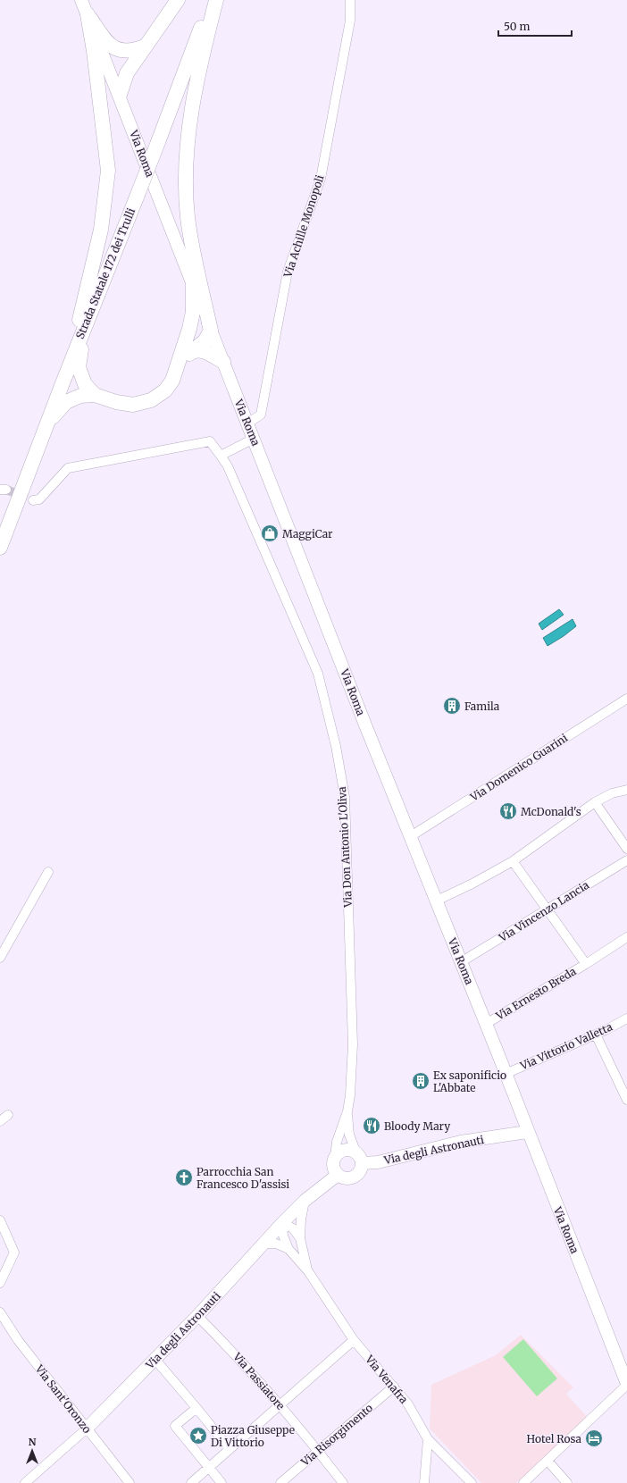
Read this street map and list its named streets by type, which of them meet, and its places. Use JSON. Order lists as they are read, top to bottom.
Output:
{
  "streets": {
    "main road": ["Strada Statale 172 dei Trulli"],
    "street": [
      "Via Roma",
      "Via Achille Monopoli",
      "Via Domenico Guarini",
      "Via Don Antonio L'Oliva",
      "Via Vincenzo Lancia",
      "Via Ernesto Breda",
      "Via Vittorio Valletta",
      "Via degli Astronauti",
      "Via Venafra",
      "Via Passiatore",
      "Via Sant'Oronzo",
      "Via Risorgimento"
    ]
  },
  "crossings": [
    ["Via Roma", "Via Achille Monopoli"],
    ["Via Roma", "Via Domenico Guarini"],
    ["Via Roma", "Via Vincenzo Lancia"],
    ["Via Roma", "Via Ernesto Breda"],
    ["Via Roma", "Via Vittorio Valletta"],
    ["Via Roma", "Via degli Astronauti"],
    ["Via Don Antonio L'Oliva", "Via degli Astronauti"],
    ["Via Vincenzo Lancia", "Via Ernesto Breda"],
    ["Via degli Astronauti", "Via Venafra"],
    ["Via degli Astronauti", "Via Passiatore"],
    ["Via degli Astronauti", "Via Sant'Oronzo"],
    ["Via Venafra", "Via Risorgimento"],
    ["Via Passiatore", "Via Risorgimento"]
  ],
  "places": {
    "shop": ["MaggiCar"],
    "building": ["Famila", "Ex saponificio L'Abbate"],
    "restaurant": ["McDonald's", "Bloody Mary"],
    "church": ["Parrocchia San Francesco D'assisi"],
    "place": ["Piazza Giuseppe Di Vittorio"],
    "hotel": ["Hotel Rosa"]
  },
  "scale_bar": "50 m",
  "north": "top"
}
